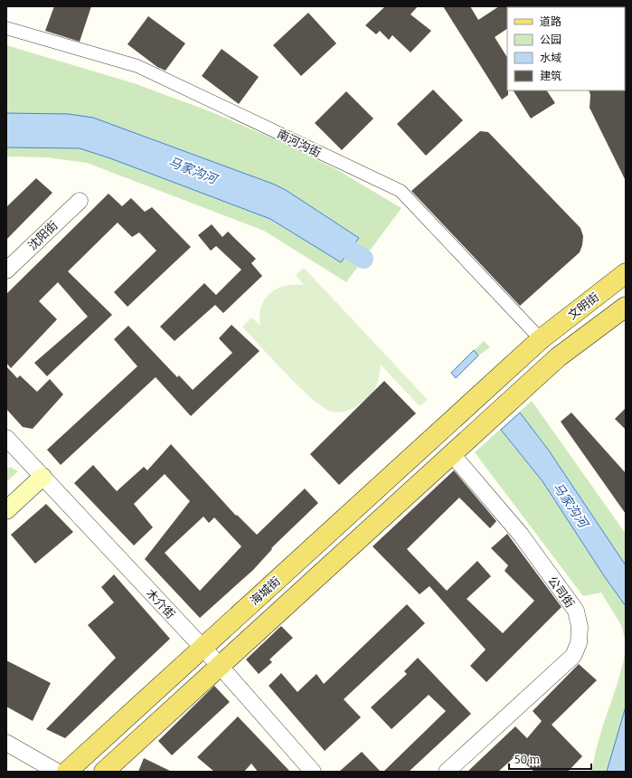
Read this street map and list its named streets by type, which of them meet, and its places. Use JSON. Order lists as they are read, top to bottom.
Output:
{
  "streets": {
    "main road": ["文明街", "海城街"],
    "street": [
      "南河沟街",
      "沈阳街",
      "公司街",
      "木介街"
    ]
  },
  "crossings": [
    ["南河沟街", "文明街"],
    ["文明街", "海城街"],
    ["海城街", "木介街"]
  ],
  "water": ["马家沟河"],
  "legend": [
    "道路",
    "公园",
    "水域",
    "建筑"
  ],
  "scale_bar": "50 m"
}
